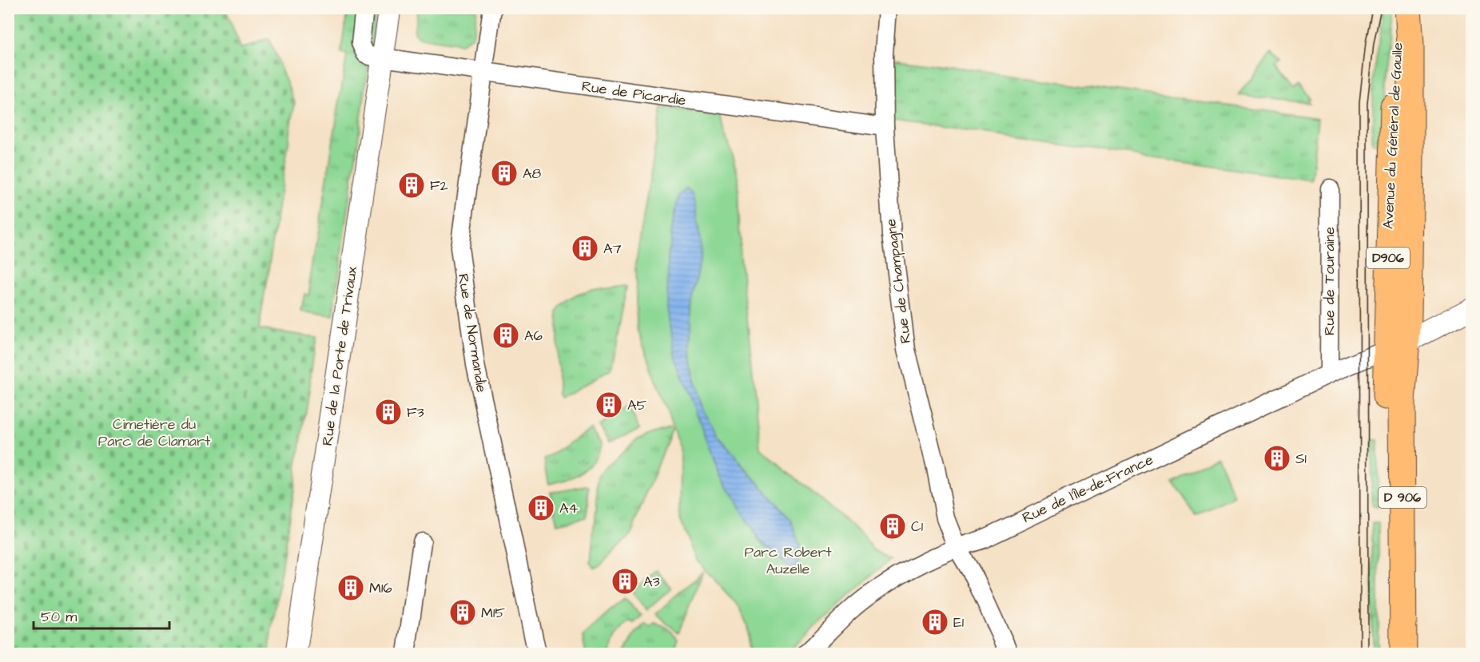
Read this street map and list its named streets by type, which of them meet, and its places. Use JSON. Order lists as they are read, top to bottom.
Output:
{
  "streets": {
    "main road": ["Avenue du Général de Gaulle", "D906", "D 906"],
    "street": [
      "Rue de Picardie",
      "Rue de Champagne",
      "Rue de Touraine",
      "Rue de Normandie",
      "Rue de la Porte de Trivaux",
      "Rue de l'Île-de-France"
    ]
  },
  "crossings": [
    ["Rue de Picardie", "Rue de Champagne"],
    ["Rue de Picardie", "Rue de Normandie"],
    ["Rue de Picardie", "Rue de la Porte de Trivaux"],
    ["Avenue du Général de Gaulle", "Rue de l'Île-de-France"],
    ["Rue de Champagne", "Rue de l'Île-de-France"],
    ["Rue de Touraine", "Rue de l'Île-de-France"]
  ],
  "parks": ["Cimetière du Parc de Clamart", "Parc Robert Auzelle"],
  "places": {
    "building": [
      "A8",
      "F2",
      "A7",
      "A6",
      "A5",
      "F3",
      "S1",
      "A4",
      "C1",
      "A3",
      "M16",
      "M15",
      "E1"
    ]
  },
  "scale_bar": "50 m"
}
